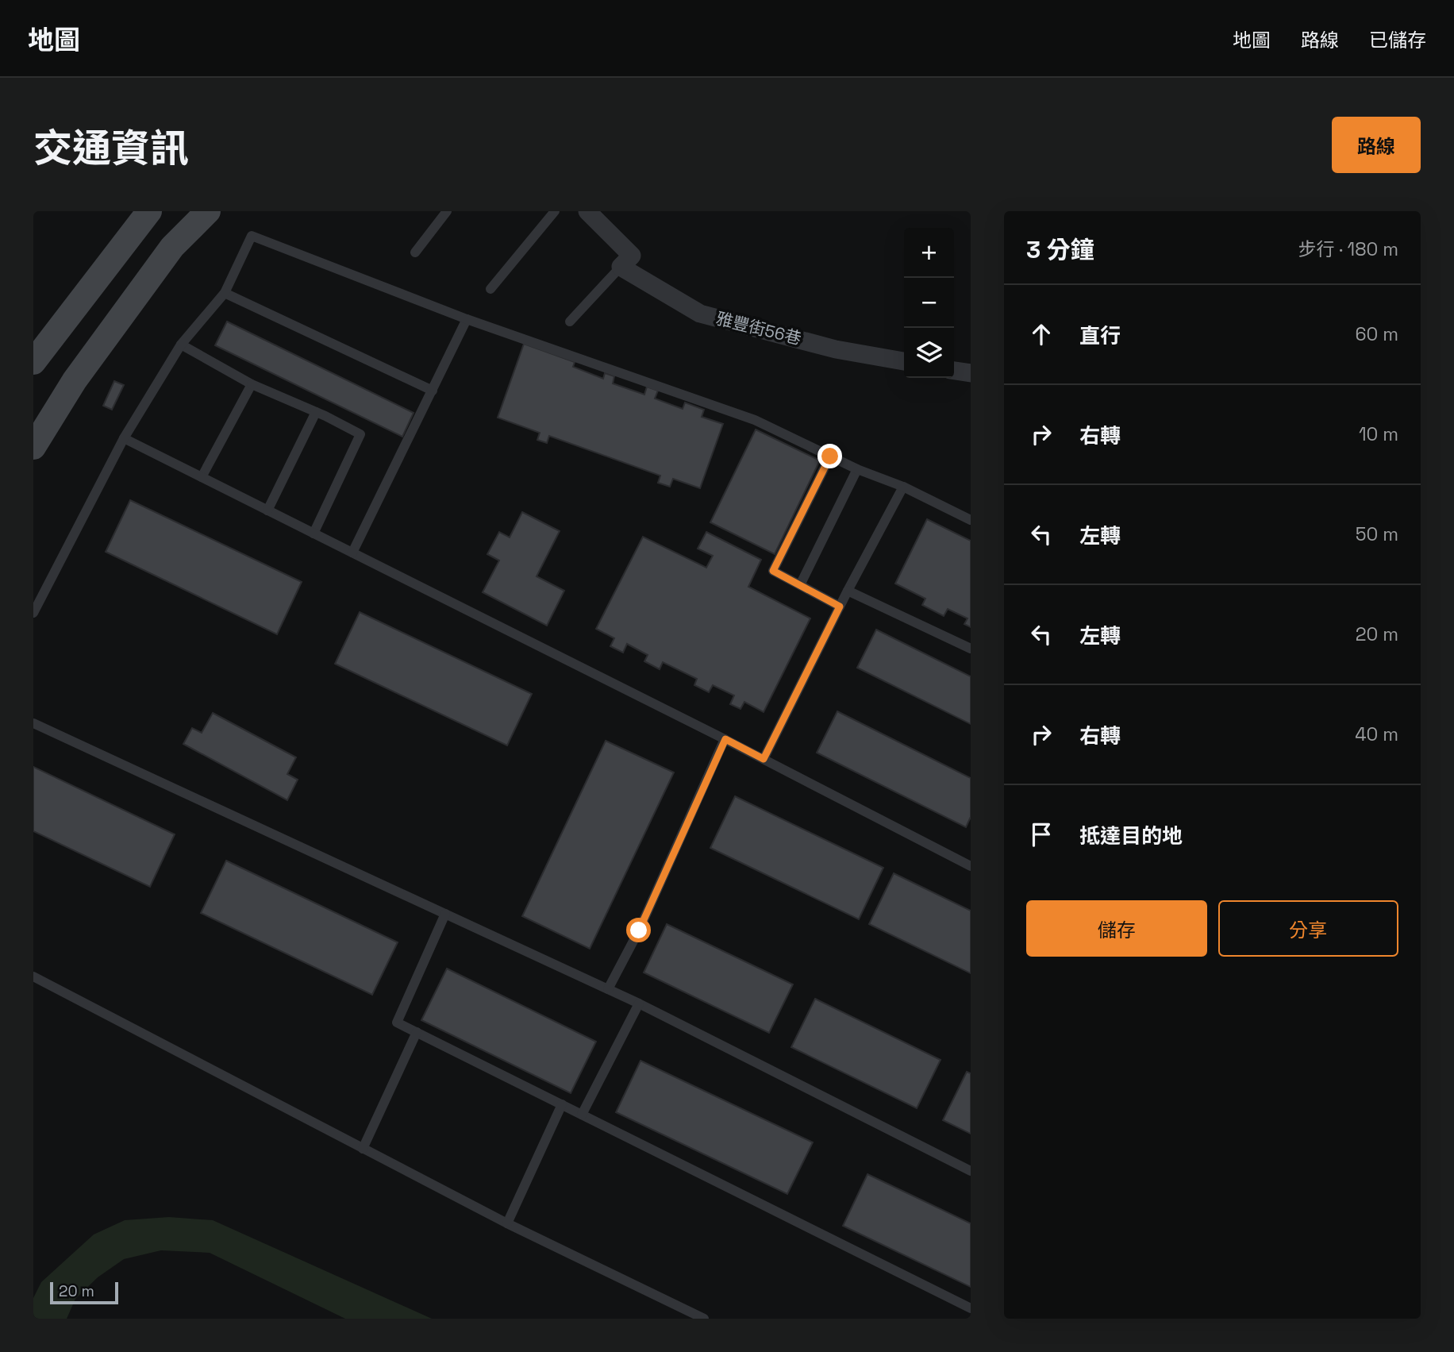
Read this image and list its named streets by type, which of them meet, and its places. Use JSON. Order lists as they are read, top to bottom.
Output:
{
  "streets": {
    "street": ["雅豐街56巷"]
  },
  "scale_bar": "20 m",
  "page": {
    "header": "地圖",
    "nav": ["地圖", "路線", "已儲存"],
    "title": "交通資訊",
    "buttons": [
      "路線",
      ["儲存", "分享"]
    ],
    "heading": ["3 分鐘", "步行 · 180 m"],
    "map_buttons": ["+", "−"],
    "list": [
      ["直行", "60 m"],
      ["右轉", "10 m"],
      ["左轉", "50 m"],
      ["左轉", "20 m"],
      ["右轉", "40 m"],
      "抵達目的地"
    ],
    "scale": "20 m"
  }
}
